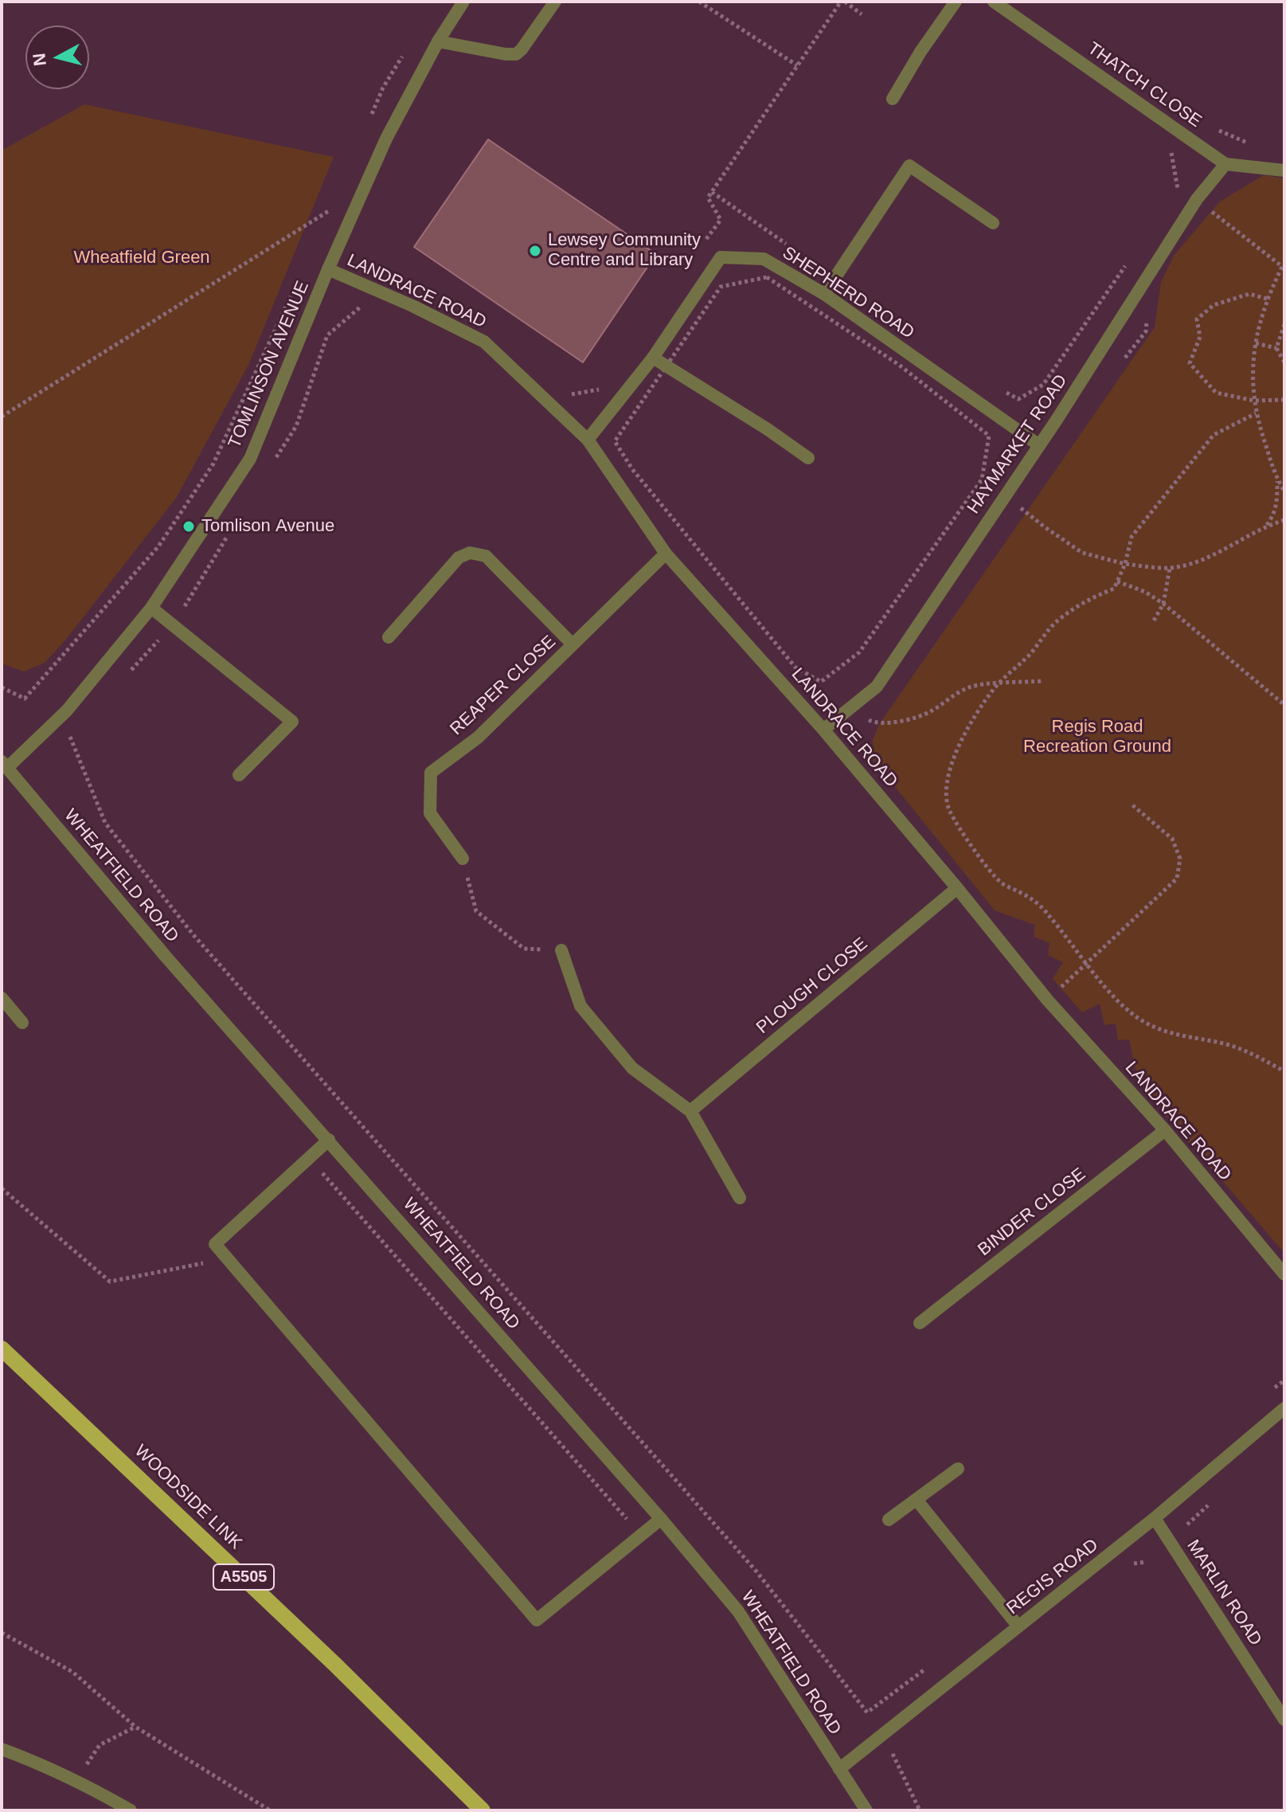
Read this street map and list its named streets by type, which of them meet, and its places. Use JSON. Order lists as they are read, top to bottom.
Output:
{
  "streets": {
    "main road": ["WOODSIDE LINK", "A5505"],
    "street": [
      "THATCH CLOSE",
      "LANDRACE ROAD",
      "SHEPHERD ROAD",
      "TOMLINSON AVENUE",
      "HAYMARKET ROAD",
      "REAPER CLOSE",
      "WHEATFIELD ROAD",
      "PLOUGH CLOSE",
      "BINDER CLOSE",
      "REGIS ROAD",
      "MARLIN ROAD"
    ]
  },
  "crossings": [
    ["THATCH CLOSE", "HAYMARKET ROAD"],
    ["LANDRACE ROAD", "SHEPHERD ROAD"],
    ["LANDRACE ROAD", "TOMLINSON AVENUE"],
    ["LANDRACE ROAD", "HAYMARKET ROAD"],
    ["LANDRACE ROAD", "REAPER CLOSE"],
    ["LANDRACE ROAD", "PLOUGH CLOSE"],
    ["LANDRACE ROAD", "BINDER CLOSE"],
    ["SHEPHERD ROAD", "HAYMARKET ROAD"],
    ["TOMLINSON AVENUE", "WHEATFIELD ROAD"],
    ["WHEATFIELD ROAD", "REGIS ROAD"],
    ["REGIS ROAD", "MARLIN ROAD"]
  ],
  "parks": ["Wheatfield Green", "Regis Road Recreation Ground"],
  "places": ["Lewsey Community Centre and Library", "Tomlison Avenue"],
  "north": "left"
}
